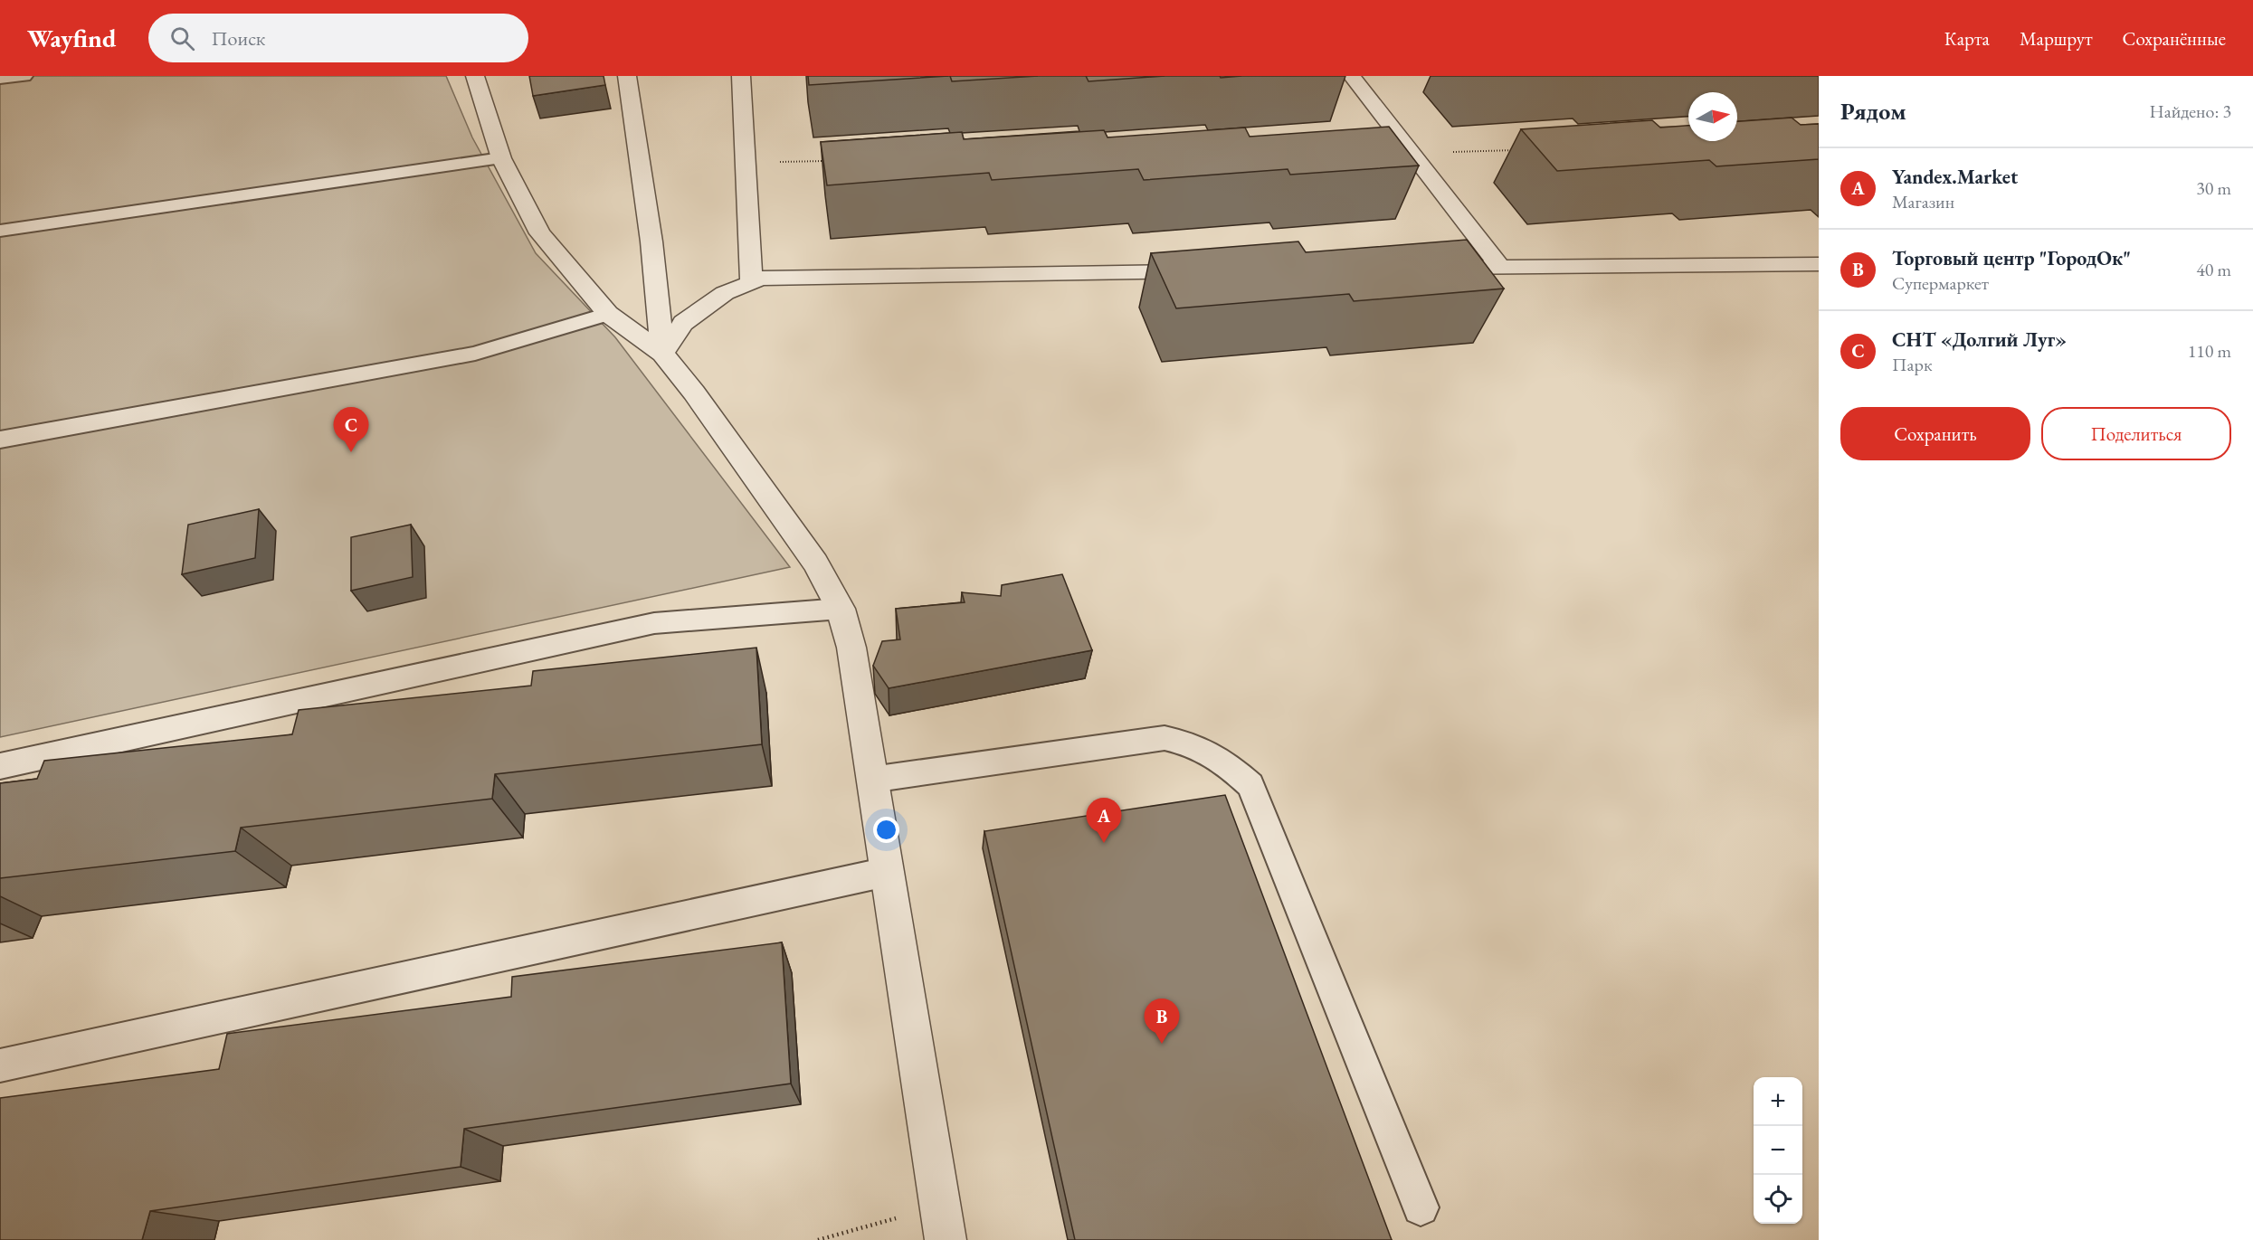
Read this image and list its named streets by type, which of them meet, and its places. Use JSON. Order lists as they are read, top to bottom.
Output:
{
  "north": "right",
  "page": {
    "header": "Wayfind",
    "search": "Поиск",
    "nav": ["Карта", "Маршрут", "Сохранённые"],
    "heading": ["Рядом", "Найдено: 3"],
    "list": [
      {
        "mark": "A",
        "name": "Yandex.Market",
        "note": "Магазин",
        "value": "30 m"
      },
      {
        "mark": "B",
        "name": "Торговый центр \"ГородОк\"",
        "note": "Супермаркет",
        "value": "40 m"
      },
      {
        "mark": "C",
        "name": "СНТ «Долгий Луг»",
        "note": "Парк",
        "value": "110 m"
      }
    ],
    "buttons": ["Сохранить", "Поделиться"],
    "pins": ["C", "A", "B"],
    "map_buttons": ["+", "−"]
  }
}
